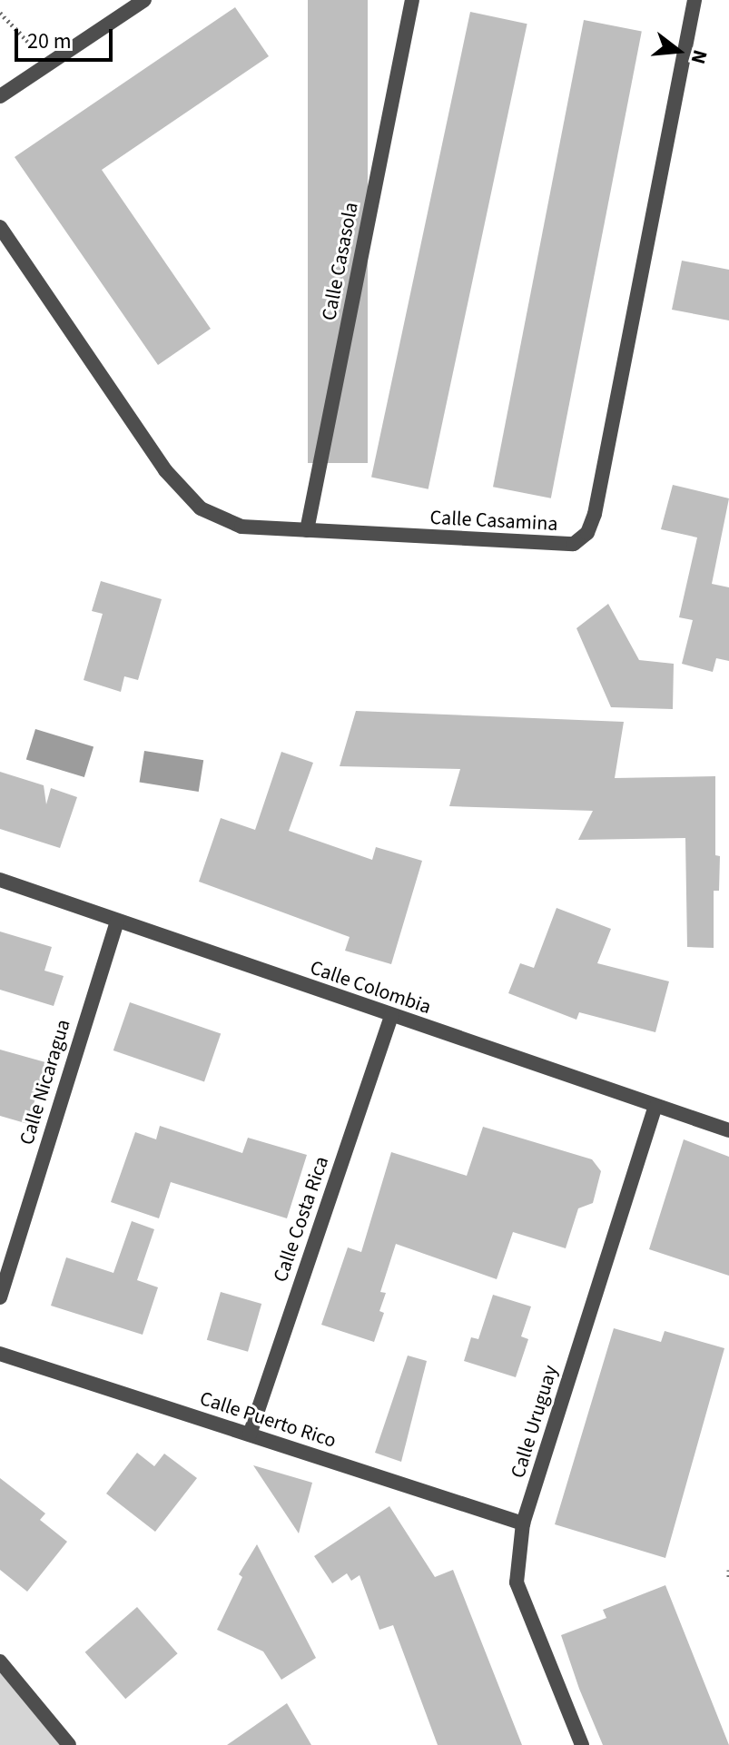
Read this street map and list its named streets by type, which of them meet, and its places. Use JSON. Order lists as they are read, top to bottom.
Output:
{
  "streets": {
    "street": [
      "Calle Casasola",
      "Calle Casamina",
      "Calle Colombia",
      "Calle Nicaragua",
      "Calle Costa Rica",
      "Calle Puerto Rico",
      "Calle Uruguay"
    ]
  },
  "crossings": [
    ["Calle Casasola", "Calle Casamina"],
    ["Calle Colombia", "Calle Nicaragua"],
    ["Calle Colombia", "Calle Costa Rica"],
    ["Calle Colombia", "Calle Uruguay"],
    ["Calle Costa Rica", "Calle Puerto Rico"],
    ["Calle Puerto Rico", "Calle Uruguay"]
  ],
  "scale_bar": "20 m",
  "north": "right"
}
